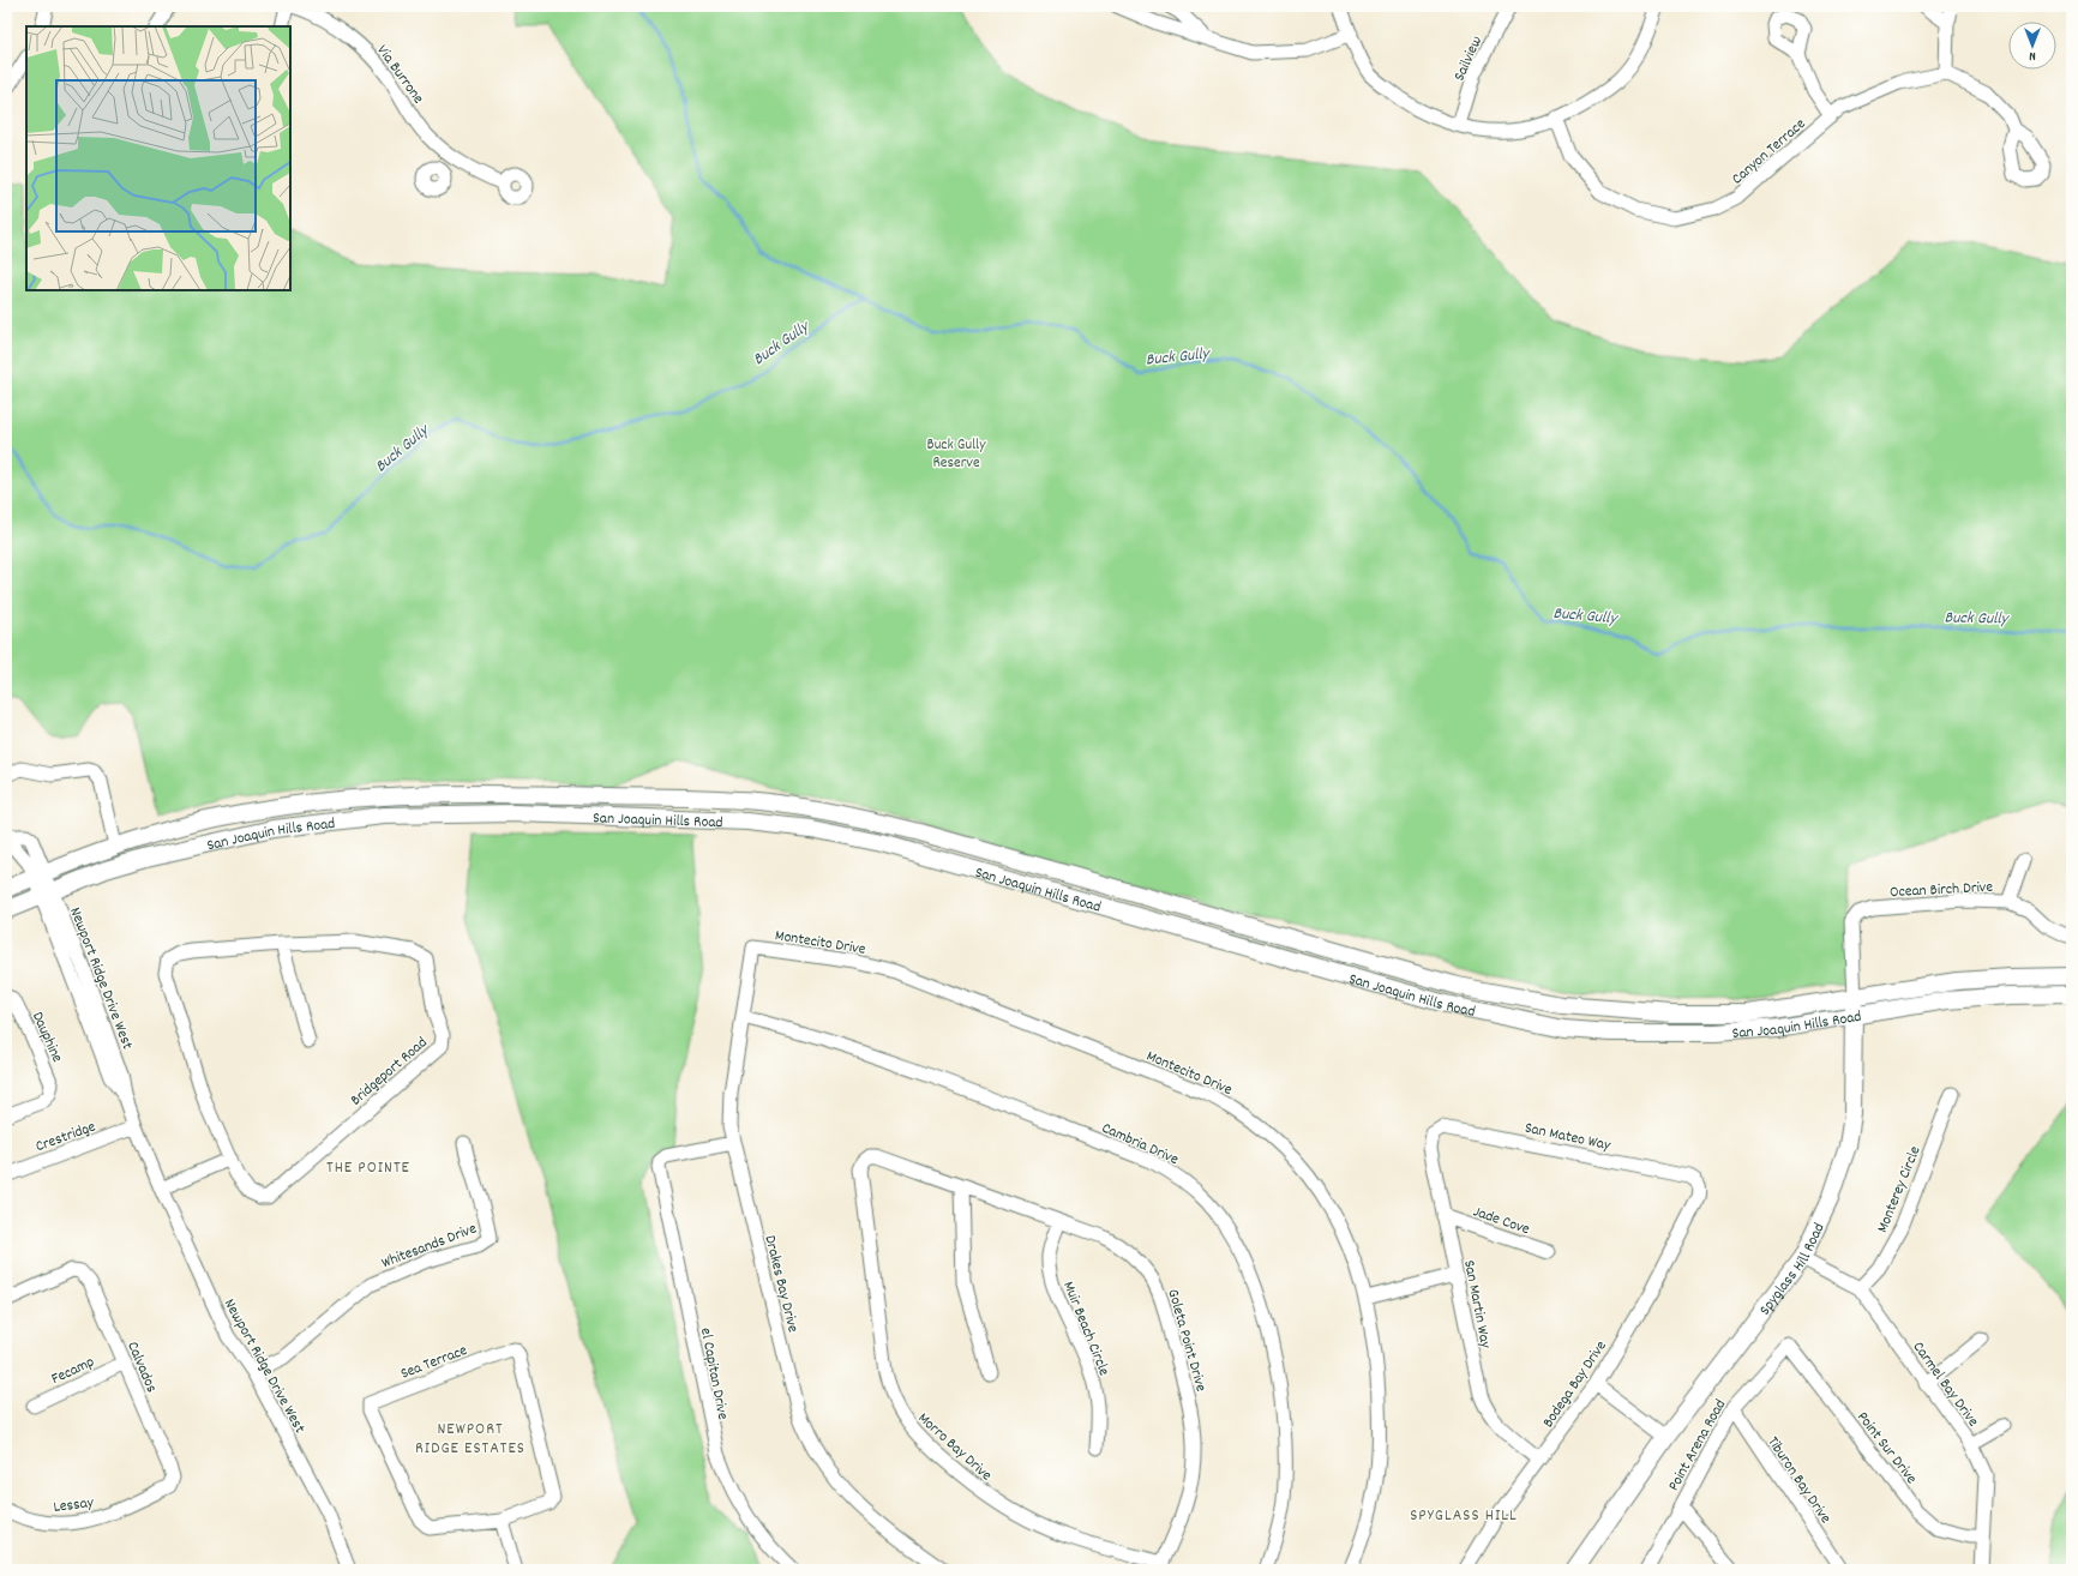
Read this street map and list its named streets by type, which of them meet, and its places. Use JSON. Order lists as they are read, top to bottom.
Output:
{
  "streets": {
    "main road": ["San Joaquin Hills Road", "Spyglass Hill Road"],
    "street": [
      "Sailview",
      "Via Burrone",
      "Canyon Terrace",
      "Ocean Birch Drive",
      "Montecito Drive",
      "Newport Ridge Drive West",
      "Dauphine",
      "Bridgeport Road",
      "Crestridge",
      "San Mateo Way",
      "Cambria Drive",
      "Monterey Circle",
      "Jade Cove",
      "Whitesands Drive",
      "Drakes Bay Drive",
      "San Martin Way",
      "Muir Beach Circle",
      "Goleta Point Drive",
      "Sea Terrace",
      "Calvados",
      "Fecamp",
      "el Capitan Drive",
      "Bodega Bay Drive",
      "Carmel Bay Drive",
      "Point Arena Road",
      "Morro Bay Drive",
      "Point Sur Drive",
      "Tiburon Bay Drive",
      "Lessay"
    ]
  },
  "crossings": [
    ["San Joaquin Hills Road", "Newport Ridge Drive West"],
    ["San Joaquin Hills Road", "Spyglass Hill Road"],
    ["Ocean Birch Drive", "Spyglass Hill Road"],
    ["Montecito Drive", "Drakes Bay Drive"],
    ["Newport Ridge Drive West", "Crestridge"],
    ["Newport Ridge Drive West", "Whitesands Drive"],
    ["San Mateo Way", "San Martin Way"],
    ["San Mateo Way", "Bodega Bay Drive"],
    ["Cambria Drive", "Drakes Bay Drive"],
    ["Monterey Circle", "Carmel Bay Drive"],
    ["Jade Cove", "San Martin Way"],
    ["Spyglass Hill Road", "Carmel Bay Drive"],
    ["Drakes Bay Drive", "el Capitan Drive"],
    ["San Martin Way", "Bodega Bay Drive"],
    ["Muir Beach Circle", "Goleta Point Drive"],
    ["Goleta Point Drive", "Morro Bay Drive"],
    ["Calvados", "Fecamp"],
    ["Calvados", "Lessay"],
    ["Carmel Bay Drive", "Point Sur Drive"],
    ["Point Arena Road", "Point Sur Drive"],
    ["Point Arena Road", "Tiburon Bay Drive"]
  ],
  "districts": ["THE POINTE", "NEWPORT RIDGE ESTATES", "SPYGLASS HILL"],
  "water": ["Buck Gully"],
  "parks": ["Buck Gully Reserve"],
  "north": "bottom"
}
